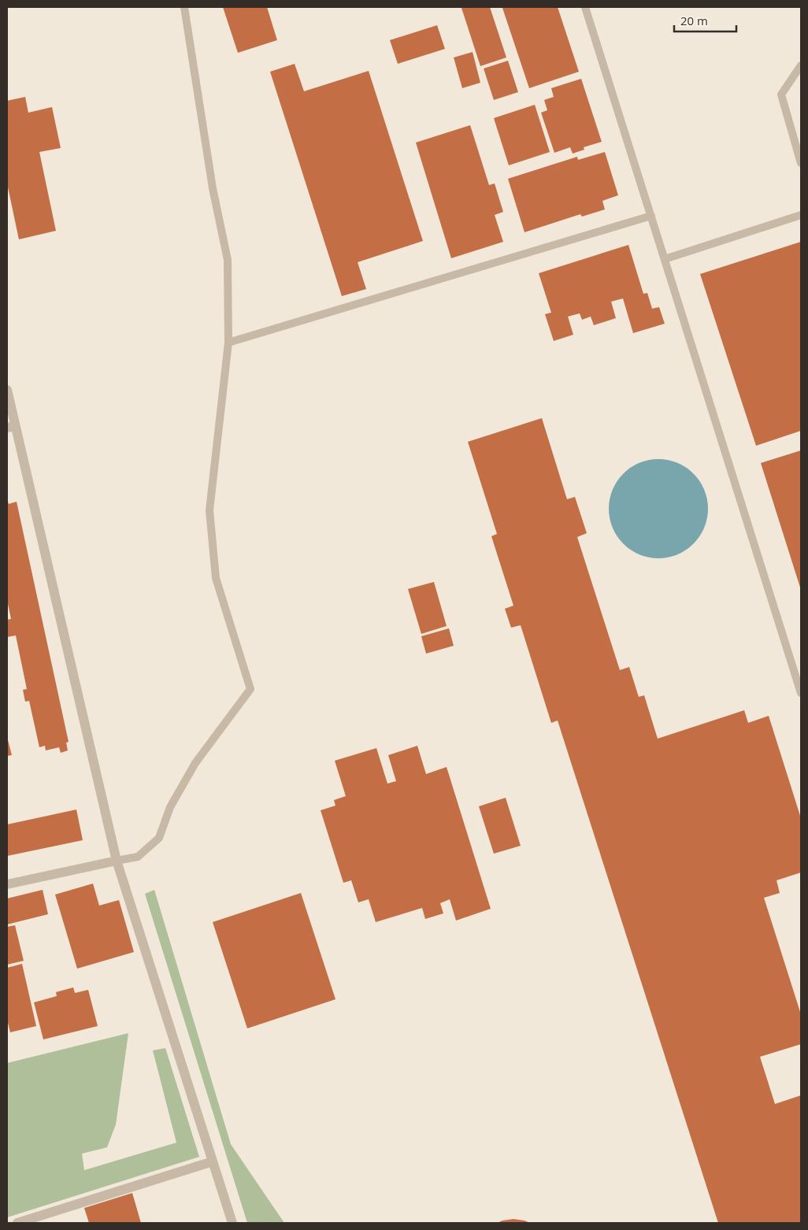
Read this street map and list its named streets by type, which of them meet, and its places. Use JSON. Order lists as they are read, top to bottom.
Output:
{
  "scale_bar": "20 m"
}
